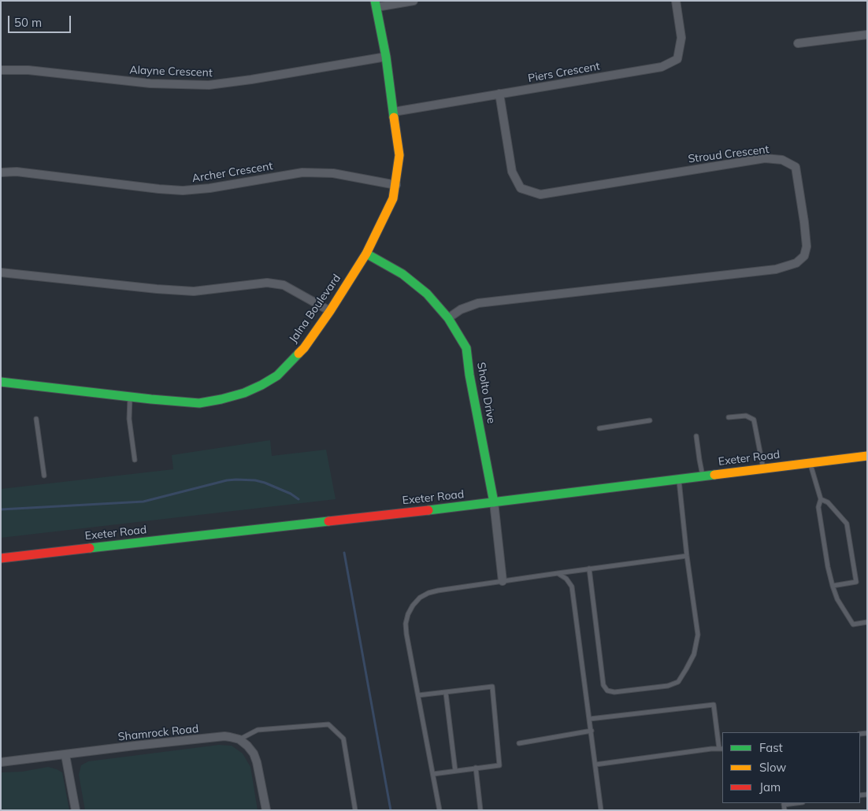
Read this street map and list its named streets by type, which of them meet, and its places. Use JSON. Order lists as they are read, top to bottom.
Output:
{
  "streets": {
    "street": [
      "Alayne Crescent",
      "Piers Crescent",
      "Stroud Crescent",
      "Archer Crescent",
      "Jalna Boulevard",
      "Sholto Drive",
      "Exeter Road",
      "Shamrock Road"
    ]
  },
  "crossings": [
    ["Alayne Crescent", "Jalna Boulevard"],
    ["Piers Crescent", "Stroud Crescent"],
    ["Piers Crescent", "Jalna Boulevard"],
    ["Stroud Crescent", "Sholto Drive"],
    ["Archer Crescent", "Jalna Boulevard"],
    ["Jalna Boulevard", "Sholto Drive"],
    ["Sholto Drive", "Exeter Road"]
  ],
  "legend": ["Fast", "Slow", "Jam"],
  "scale_bar": "50 m"
}
